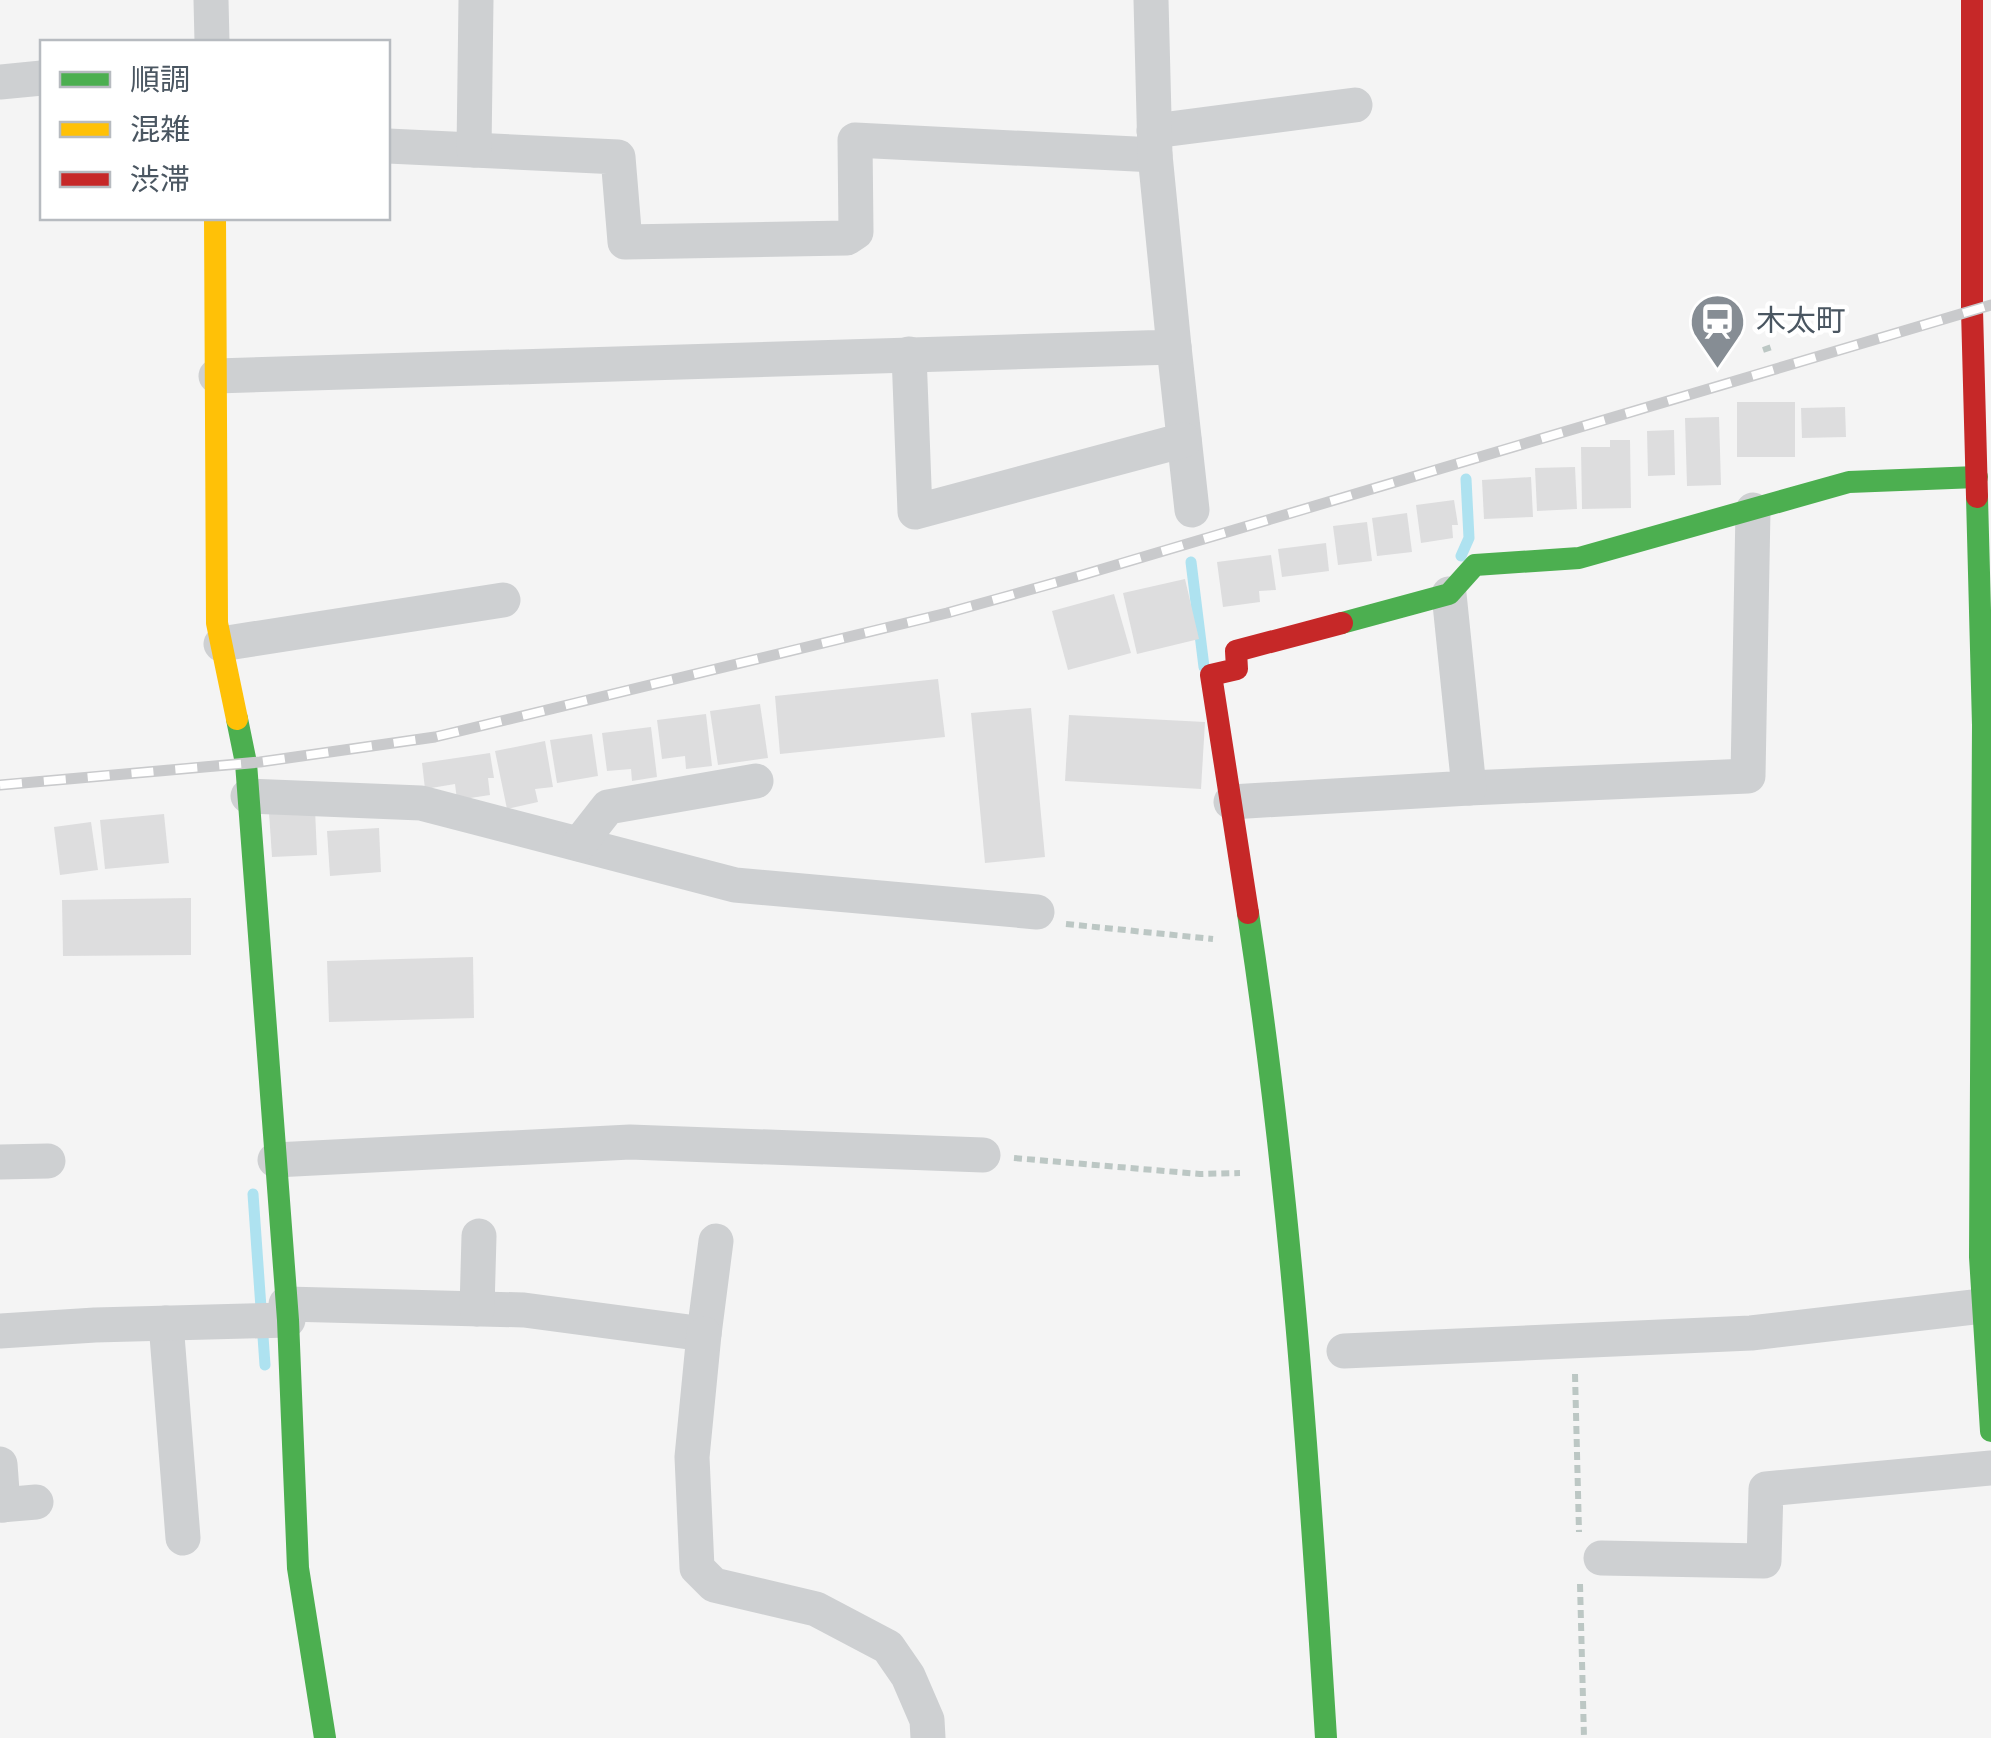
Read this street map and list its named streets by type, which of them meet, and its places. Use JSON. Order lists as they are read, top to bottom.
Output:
{
  "places": {
    "station": ["木太町"]
  },
  "legend": ["順調", "混雑", "渋滞"]
}
